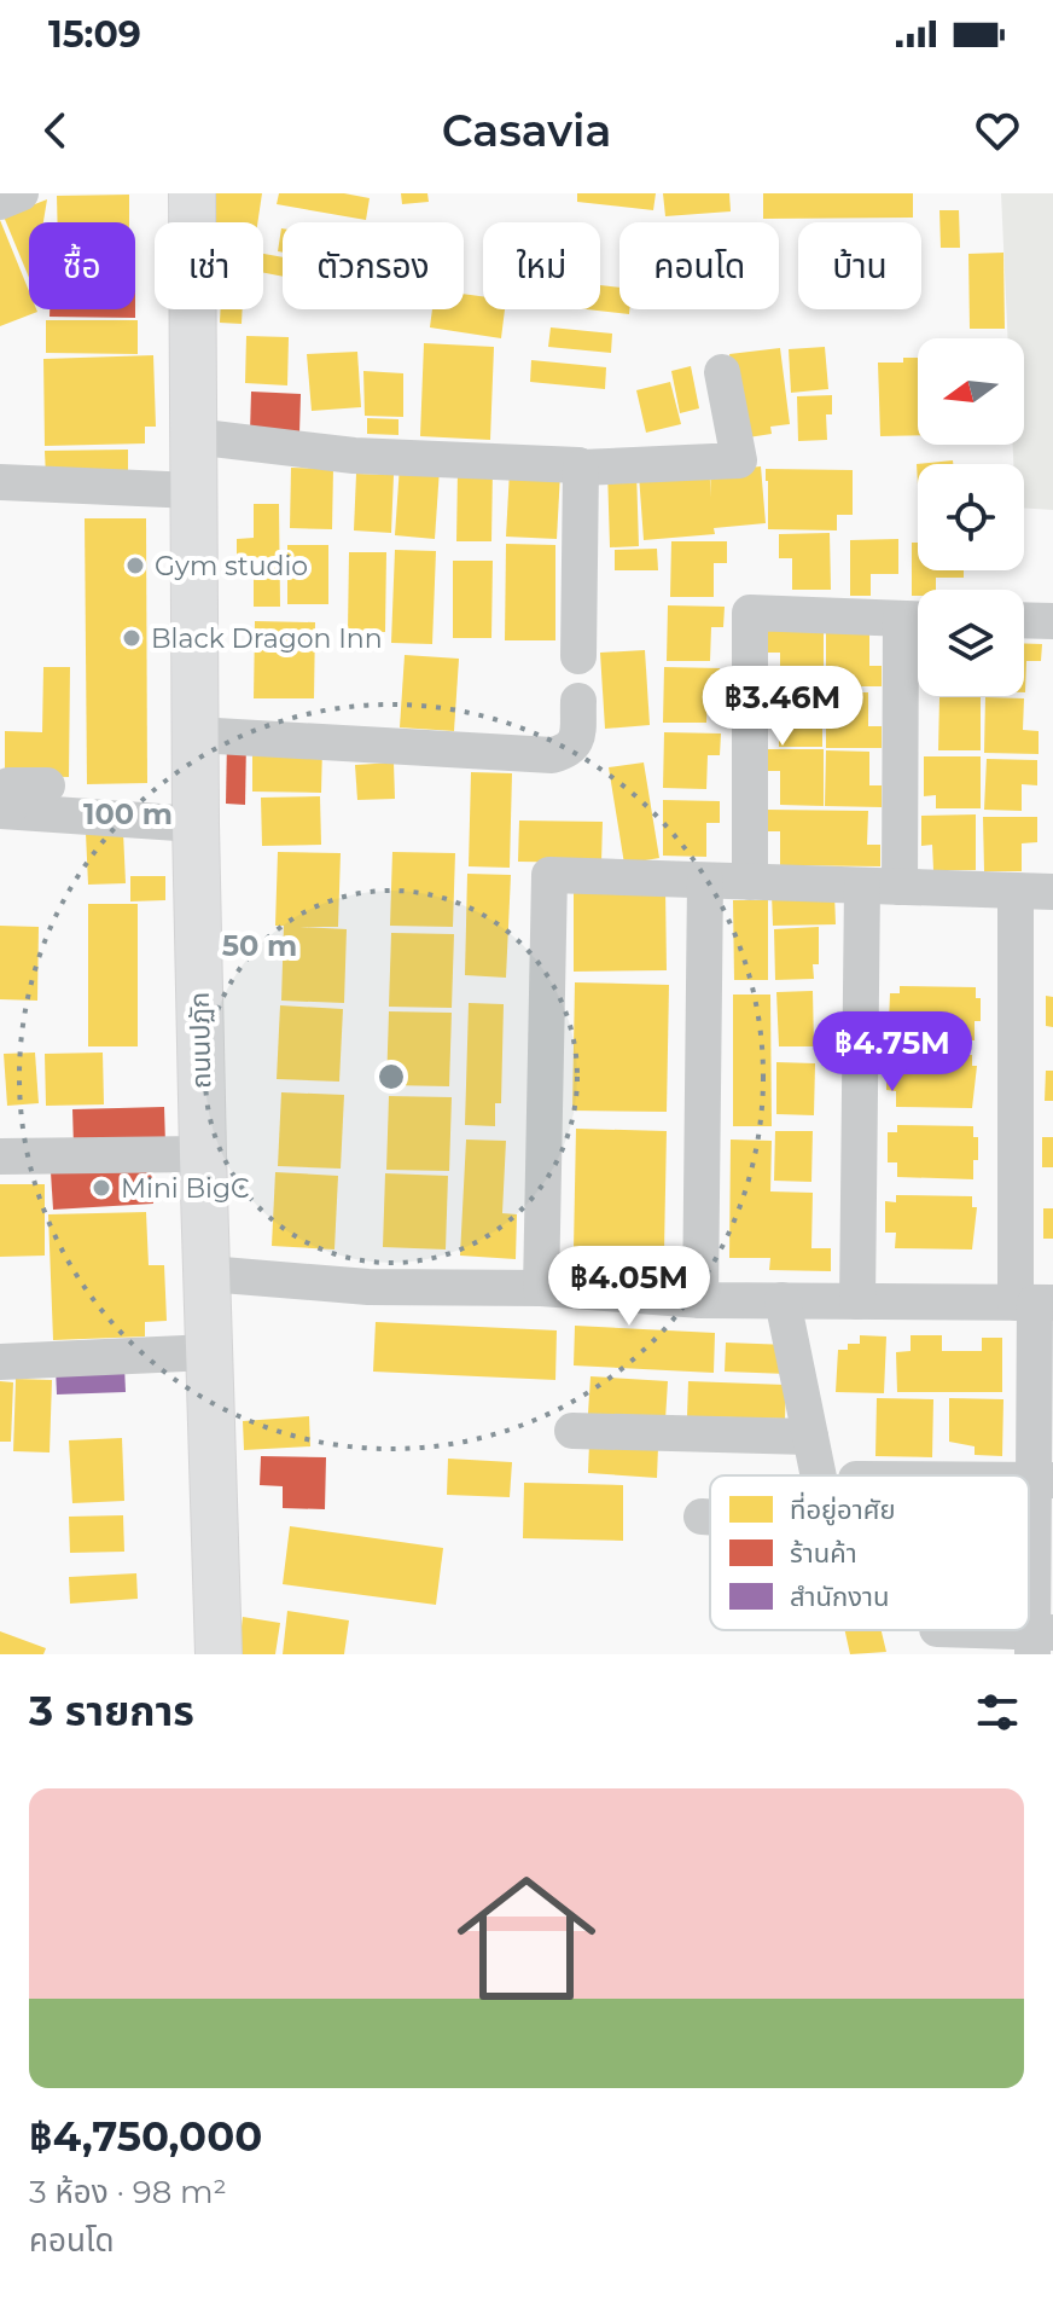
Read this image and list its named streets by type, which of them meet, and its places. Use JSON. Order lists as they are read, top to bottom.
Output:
{
  "streets": {
    "main road": ["ถนนปฏัก"]
  },
  "places": ["Gym studio", "Black Dragon Inn", "Mini BigC"],
  "legend": ["ที่อยู่อาศัย", "ร้านค้า", "สำนักงาน"],
  "north": "left",
  "page": {
    "status": "15:09",
    "header": "Casavia",
    "chip": [
      "ซื้อ",
      "เช่า",
      "ตัวกรอง",
      "ใหม่",
      "คอนโด",
      "บ้าน"
    ],
    "price": ["฿3.46M", "฿4.75M", "฿4.05M"],
    "heading": "3 รายการ",
    "list": [
      {
        "name": "฿4,750,000",
        "note": "3 ห้อง · 98 m² · คอนโด"
      }
    ]
  },
  "rings": ["100 m", "50 m"]
}
